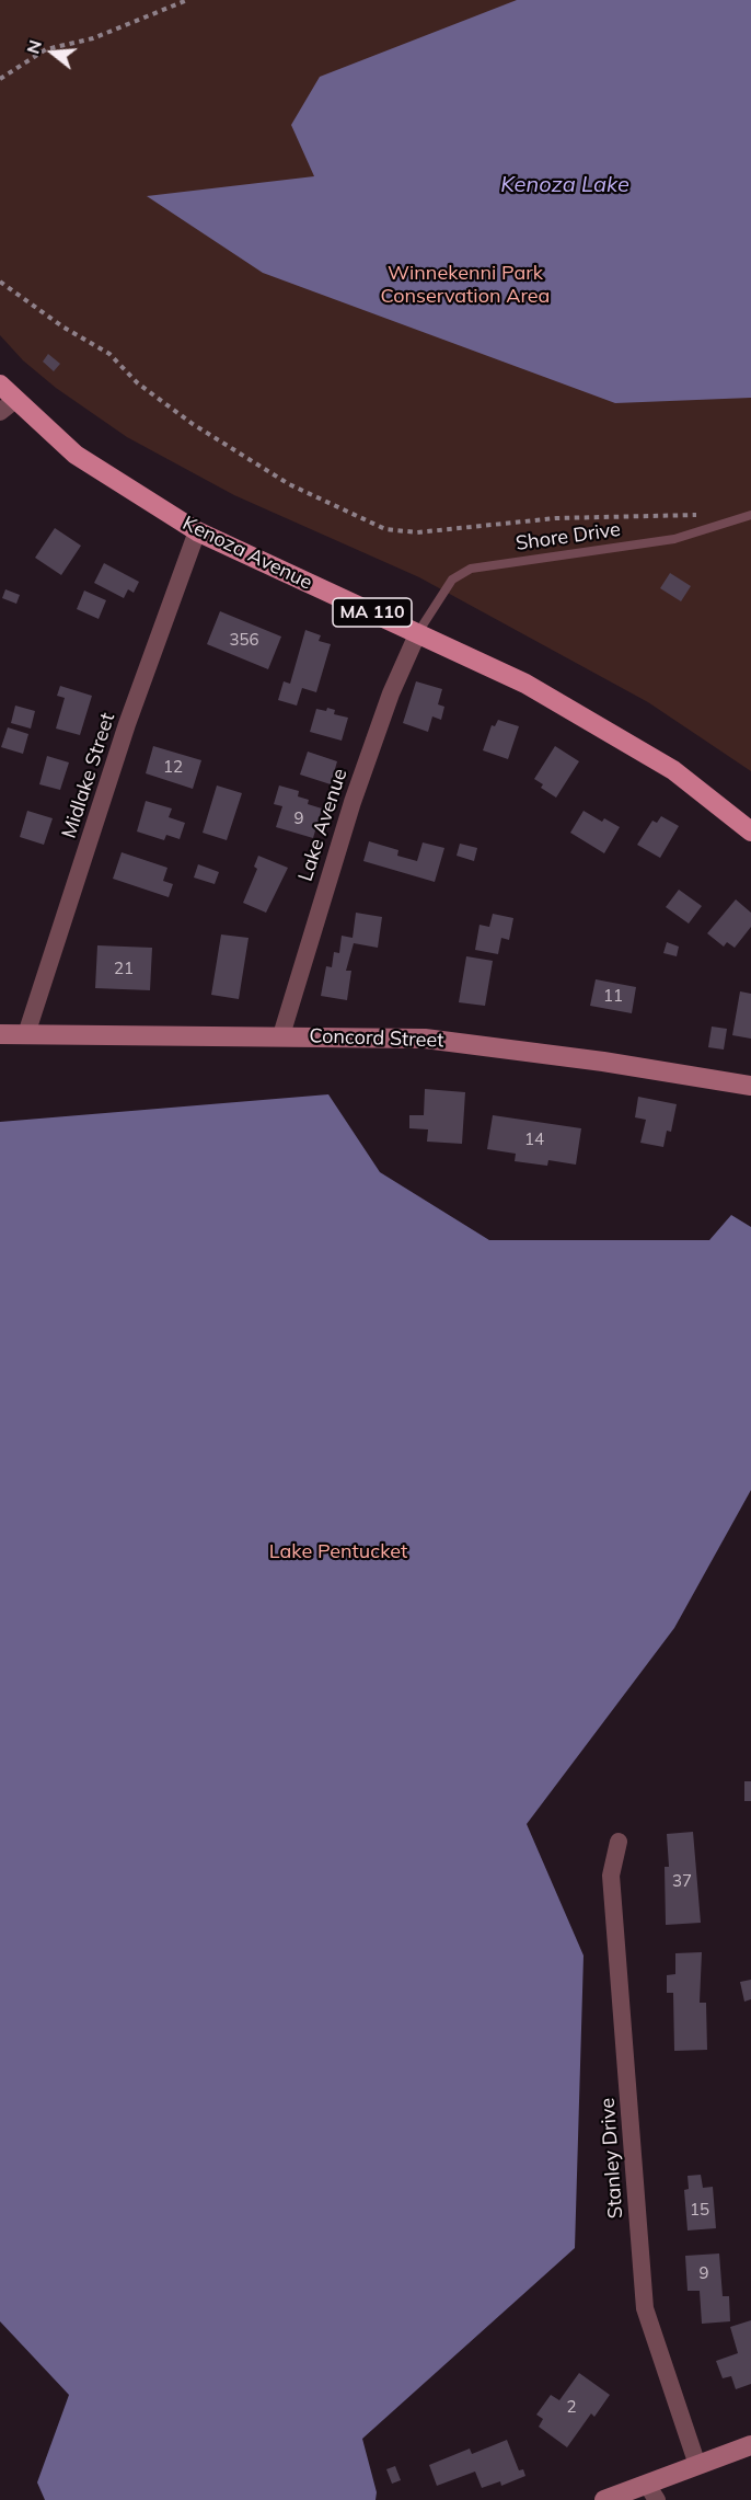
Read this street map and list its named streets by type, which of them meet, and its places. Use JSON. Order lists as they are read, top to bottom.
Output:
{
  "streets": {
    "main road": ["Kenoza Avenue", "MA 110", "Concord Street"],
    "street": ["Midlake Street", "Lake Avenue", "Stanley Drive"],
    "lane": ["Shore Drive"]
  },
  "crossings": [
    ["Shore Drive", "Kenoza Avenue"],
    ["Shore Drive", "Lake Avenue"],
    ["Kenoza Avenue", "Midlake Street"],
    ["Kenoza Avenue", "Lake Avenue"],
    ["Midlake Street", "Concord Street"],
    ["Lake Avenue", "Concord Street"]
  ],
  "water": ["Kenoza Lake"],
  "parks": ["Winnekenni Park Conservation Area", "Lake Pentucket"],
  "house_numbers": [
    "356",
    "12",
    "9",
    "21",
    "11",
    "14",
    "37",
    "15",
    "9",
    "2"
  ],
  "north": "left"
}
